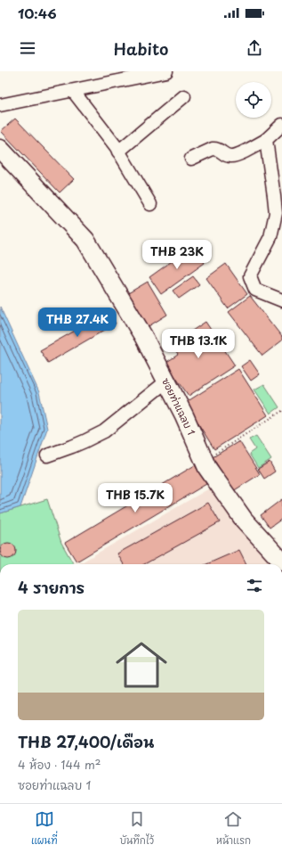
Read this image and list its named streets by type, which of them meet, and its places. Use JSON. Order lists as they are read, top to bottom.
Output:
{
  "streets": {
    "street": ["ซอยท่าแฉลบ 1"]
  },
  "page": {
    "status": "10:46",
    "header": "Habito",
    "price": [
      "THB 23K",
      "THB 27.4K",
      "THB 13.1K",
      "THB 15.7K"
    ],
    "heading": "4 รายการ",
    "list": [
      {
        "name": "THB 27,400/เดือน",
        "note": "4 ห้อง · 144 m² · ซอยท่าแฉลบ 1"
      }
    ],
    "tabs": ["แผนที่", "บันทึกไว้", "หน้าแรก"]
  }
}
